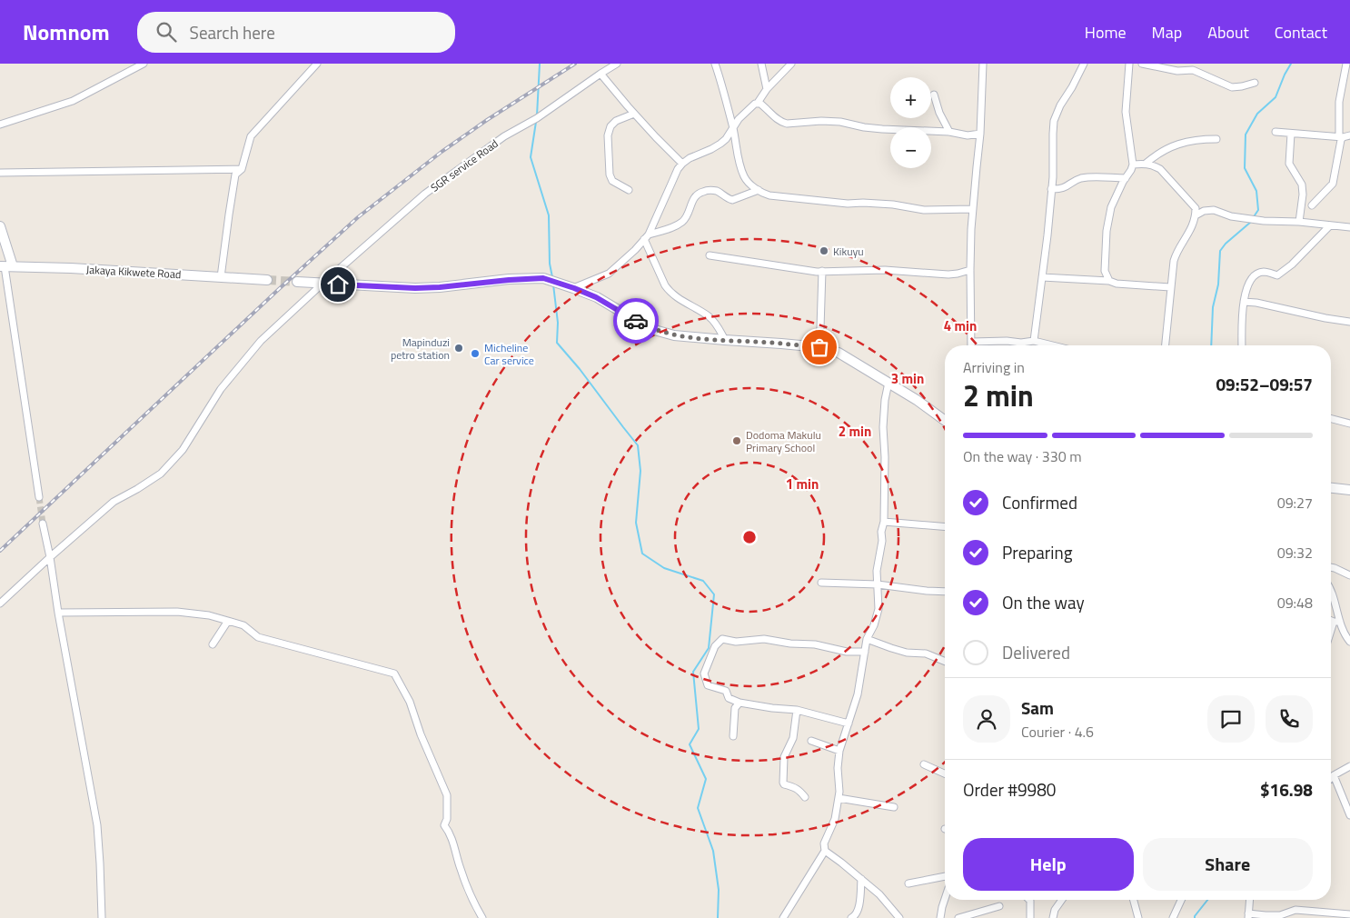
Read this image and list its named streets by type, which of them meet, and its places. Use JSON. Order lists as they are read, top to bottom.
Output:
{
  "streets": {
    "main road": ["Jakaya Kikwete Road"],
    "street": ["SGR service Road"]
  },
  "places": [
    "Kikuyu",
    "Mapinduzi petro station",
    "Micheline Car service",
    "Dodoma Makulu Primary School"
  ],
  "page": {
    "header": "Nomnom",
    "search": "Search here",
    "nav": [
      "Home",
      "Map",
      "About",
      "Contact"
    ],
    "map_buttons": ["+", "−"],
    "heading": ["2 min", "Arriving in", "09:52–09:57"],
    "panel": [
      "Sam",
      "Courier · 4.6",
      "Order #9980",
      "$16.98"
    ],
    "bar": "On the way · 330 m",
    "list": [
      ["Confirmed", "09:27"],
      ["Preparing", "09:32"],
      ["On the way", "09:48"],
      "Delivered"
    ],
    "buttons": ["Help", "Share"]
  },
  "rings": [
    "4 min",
    "3 min",
    "2 min",
    "1 min"
  ]
}
